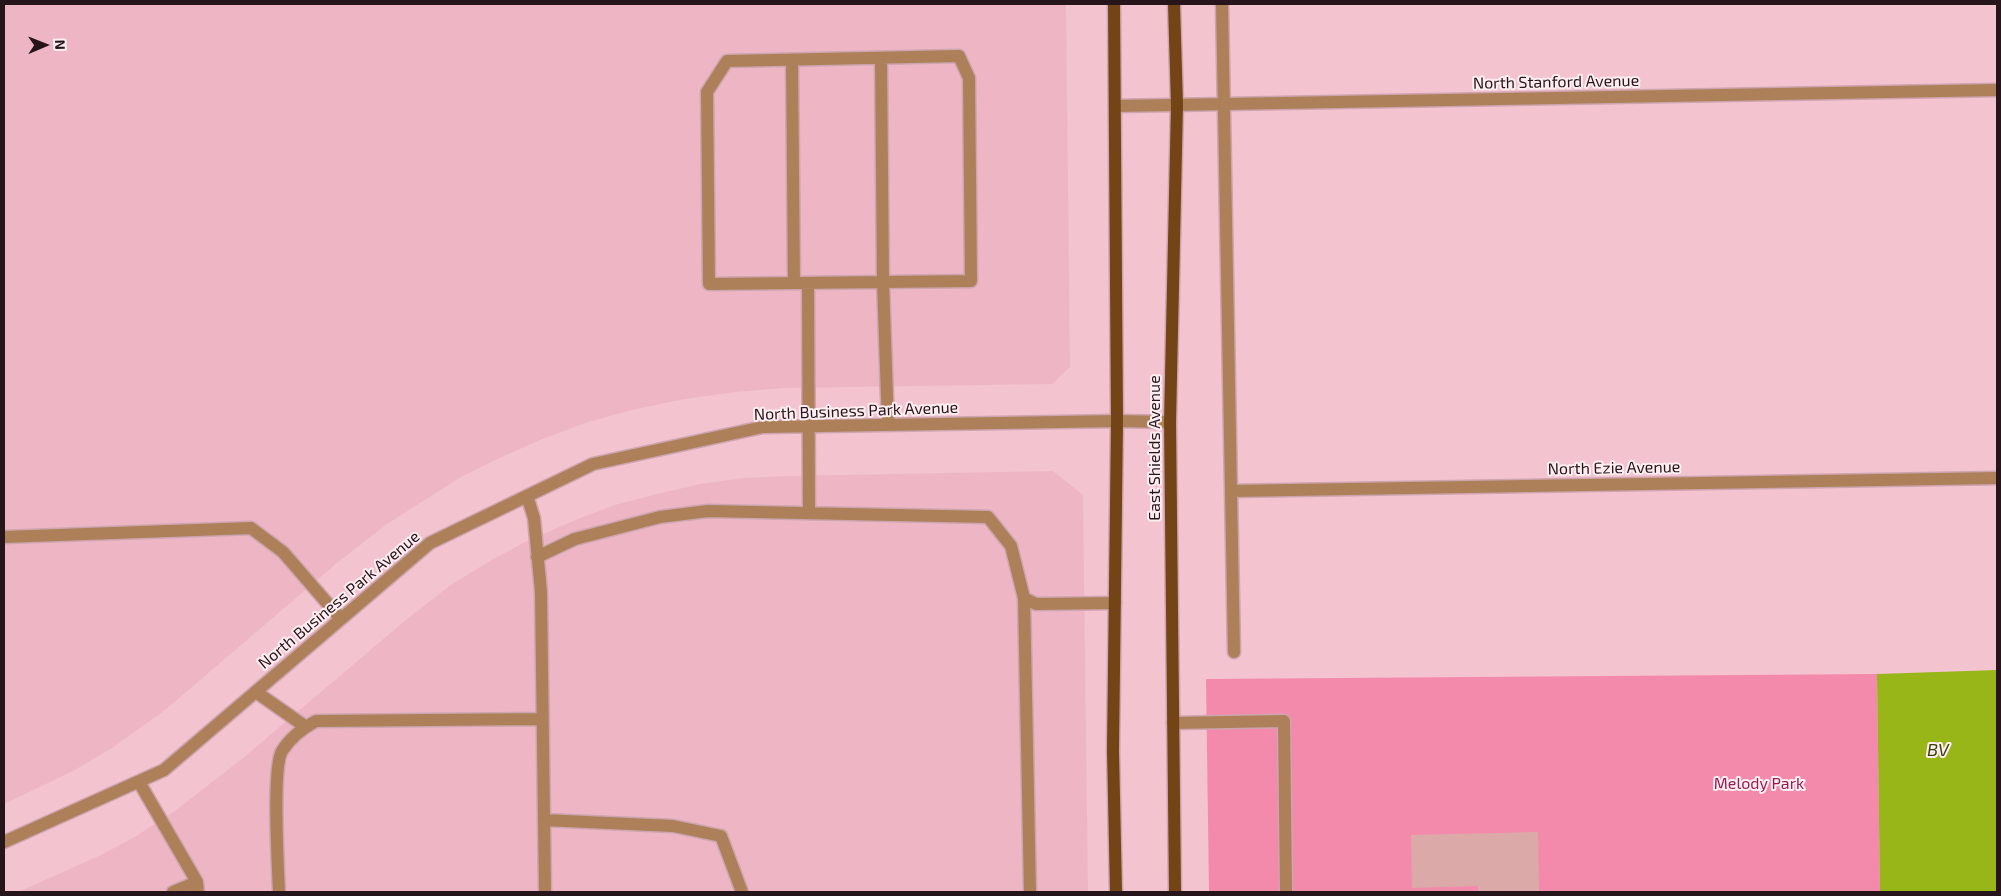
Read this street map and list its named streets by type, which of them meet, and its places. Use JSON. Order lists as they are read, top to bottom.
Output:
{
  "streets": {
    "main road": ["East Shields Avenue"],
    "street": ["North Stanford Avenue", "North Business Park Avenue", "North Ezie Avenue"]
  },
  "crossings": [
    ["North Stanford Avenue", "East Shields Avenue"],
    ["North Business Park Avenue", "East Shields Avenue"]
  ],
  "water": ["BV"],
  "parks": ["Melody Park"],
  "north": "right"
}
